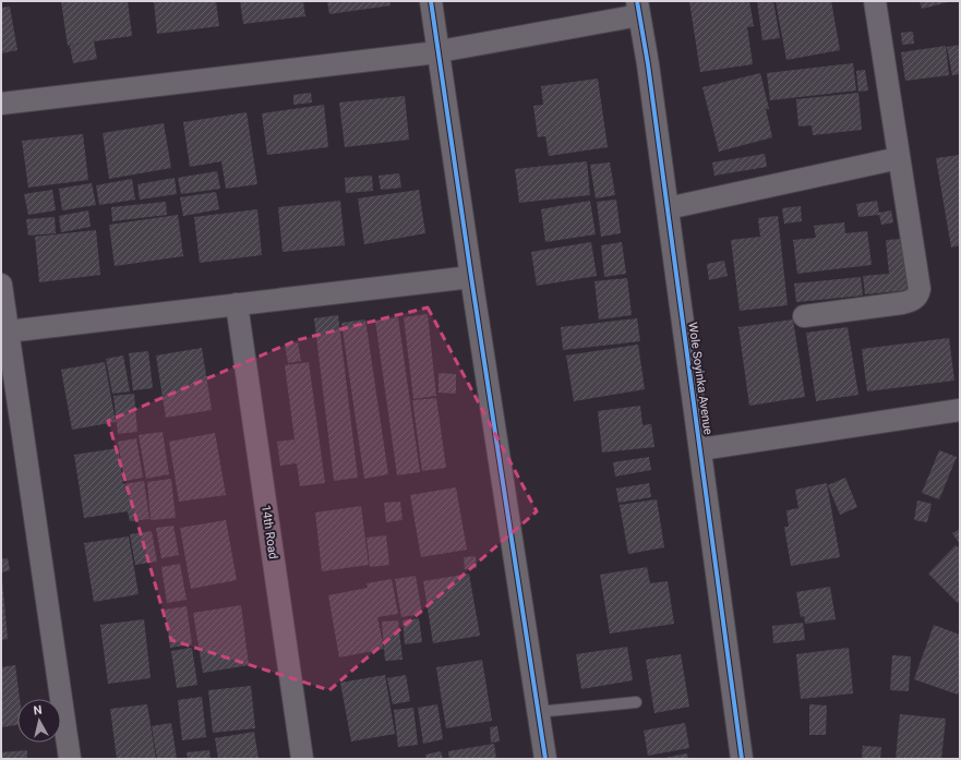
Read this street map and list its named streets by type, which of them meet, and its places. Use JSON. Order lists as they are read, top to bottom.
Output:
{
  "streets": {
    "street": ["Wole Soyinka Avenue", "14th Road"]
  },
  "north": "top"
}
